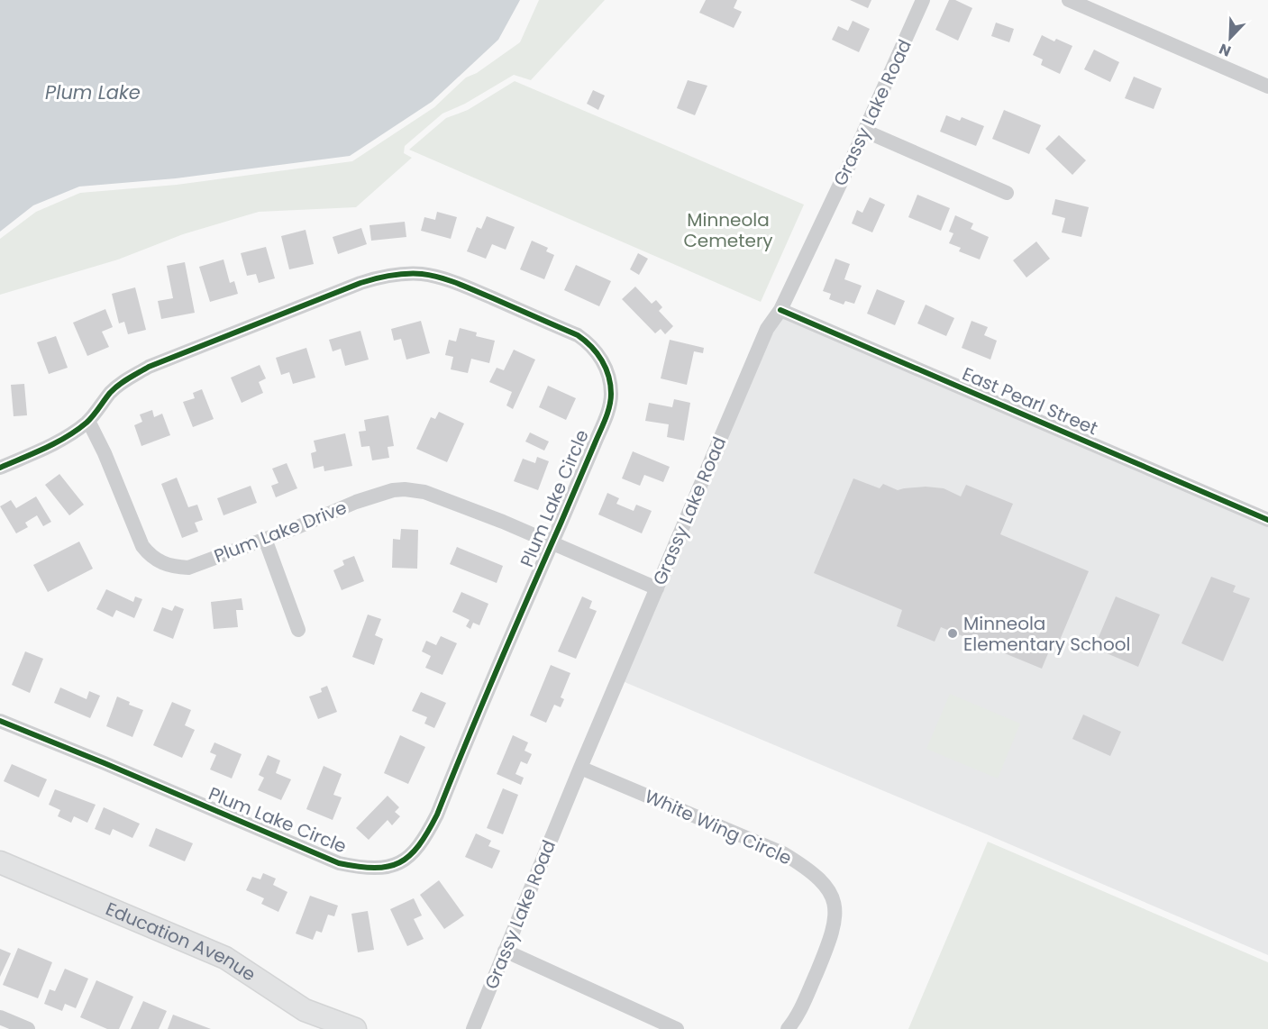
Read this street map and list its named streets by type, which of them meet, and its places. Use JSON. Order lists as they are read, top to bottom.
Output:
{
  "streets": {
    "street": [
      "Grassy Lake Road",
      "East Pearl Street",
      "Plum Lake Circle",
      "Plum Lake Drive",
      "White Wing Circle",
      "Education Avenue"
    ]
  },
  "crossings": [
    ["Grassy Lake Road", "East Pearl Street"],
    ["Grassy Lake Road", "Plum Lake Circle"],
    ["Grassy Lake Road", "White Wing Circle"],
    ["Plum Lake Circle", "Plum Lake Drive"]
  ],
  "water": ["Plum Lake"],
  "parks": ["Minneola Cemetery"],
  "places": ["Minneola Elementary School"],
  "north": "bottom left"
}
